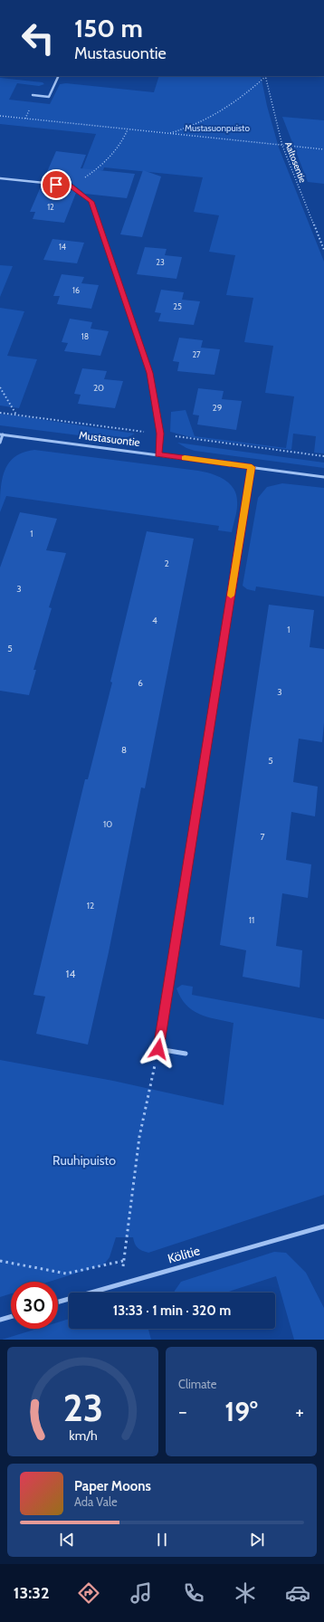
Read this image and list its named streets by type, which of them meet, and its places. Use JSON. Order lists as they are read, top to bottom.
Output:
{
  "streets": {
    "street": ["Mustasuontie", "Kölitie"],
    "path": ["Aaltosentie"]
  },
  "parks": ["Mustasuonpuisto", "Ruuhipuisto"],
  "house_numbers": [
    "12",
    "14",
    "23",
    "16",
    "25",
    "18",
    "27",
    "20",
    "29",
    "1",
    "2",
    "3",
    "4",
    "1",
    "5",
    "6",
    "3",
    "8",
    "5",
    "10",
    "7",
    "12",
    "11",
    "14"
  ],
  "page": {
    "turn": ["150 m", "Mustasuontie"],
    "limit": "30",
    "trip": "13:33 · 1 min · 320 m",
    "tile": "Climate",
    "heat": ["−", "19°", "+"],
    "song": ["Paper Moons", "Ada Vale"],
    "tabs": "13:32",
    "gauge": ["23", "km/h"]
  }
}
